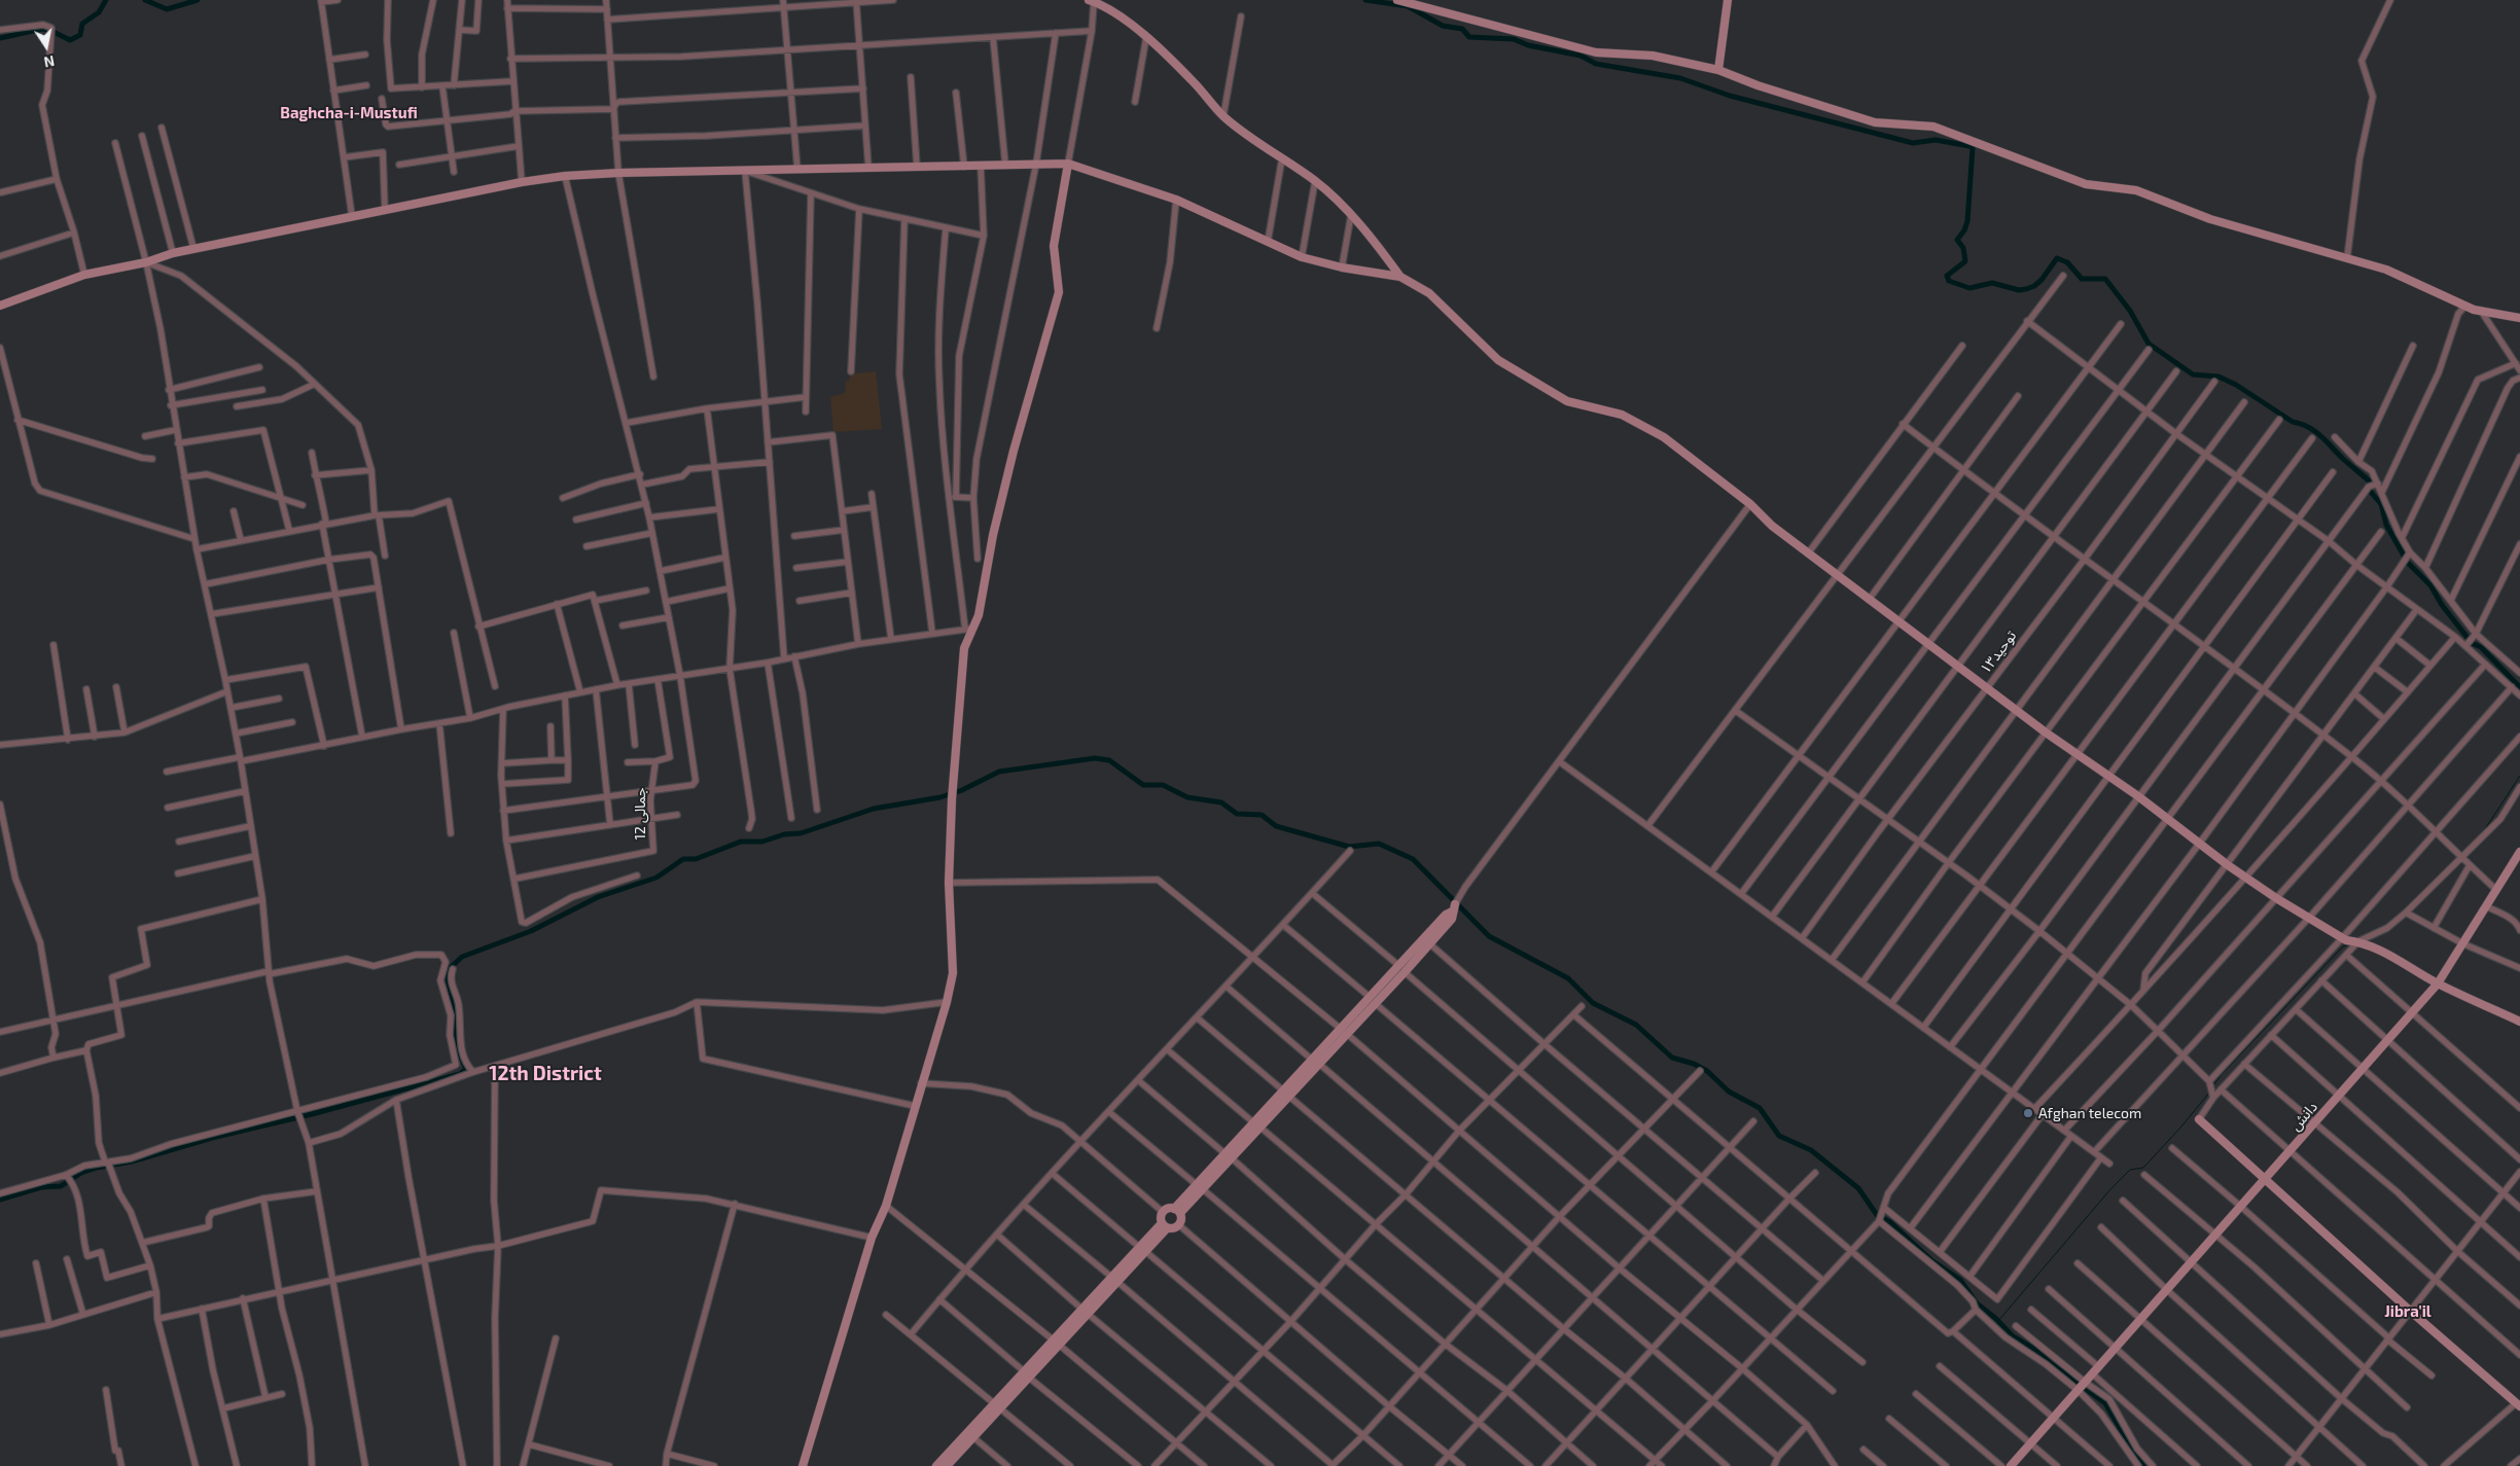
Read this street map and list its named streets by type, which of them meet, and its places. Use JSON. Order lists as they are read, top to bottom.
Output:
{
  "streets": {
    "street": ["توحید۱۳", "جمالی 12", "دانش"]
  },
  "districts": ["Baghcha-i-Mustufi", "12th District", "Jibra'il"],
  "places": ["Afghan telecom"],
  "north": "bottom"
}
